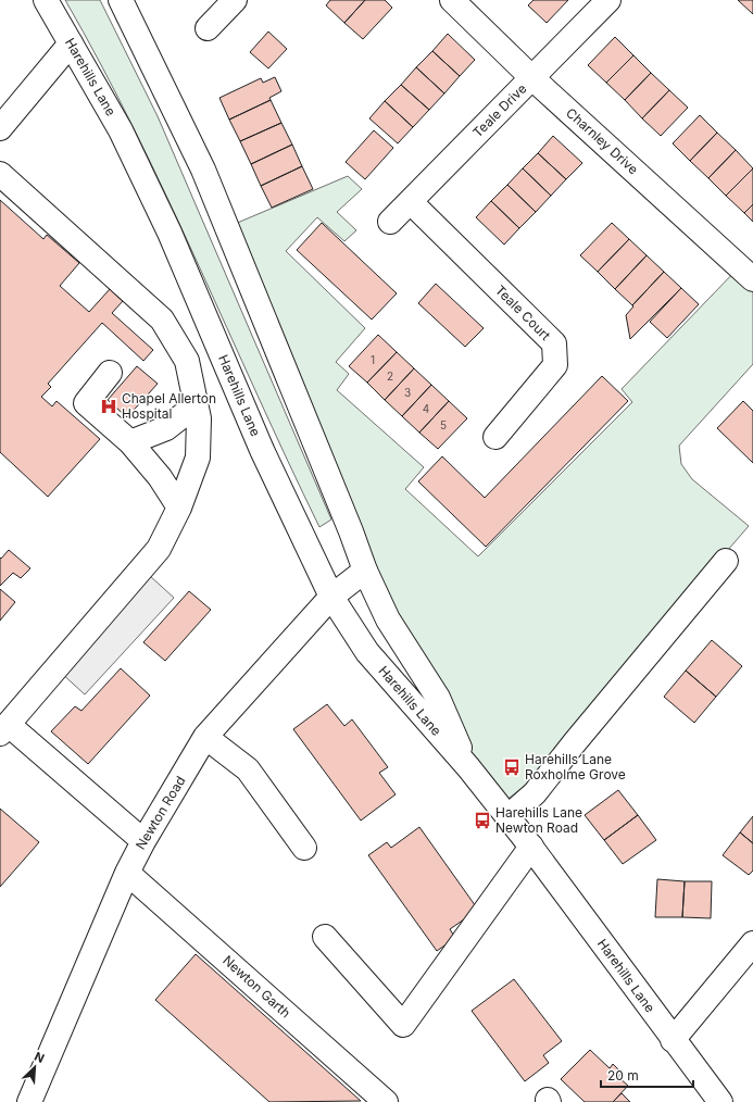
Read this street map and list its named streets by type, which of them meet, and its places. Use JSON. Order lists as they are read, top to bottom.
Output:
{
  "streets": {
    "street": [
      "Harehills Lane",
      "Teale Drive",
      "Charnley Drive",
      "Teale Court",
      "Newton Road",
      "Newton Garth"
    ]
  },
  "crossings": [
    ["Harehills Lane", "Newton Road"],
    ["Teale Drive", "Charnley Drive"],
    ["Teale Drive", "Teale Court"],
    ["Newton Road", "Newton Garth"]
  ],
  "places": {
    "hospital": ["Chapel Allerton Hospital"],
    "bus stop": ["Harehills Lane Roxholme Grove", "Harehills Lane Newton Road"]
  },
  "house_numbers": [
    "1",
    "2",
    "3",
    "4",
    "5"
  ],
  "scale_bar": "20 m",
  "north": "top right"
}
